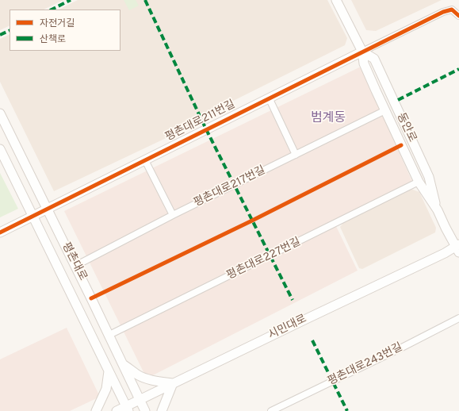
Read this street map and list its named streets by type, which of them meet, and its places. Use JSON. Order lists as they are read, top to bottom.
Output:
{
  "streets": {
    "street": [
      "평촌대로211번길",
      "동안로",
      "평촌대로217번길",
      "평촌대로227번길",
      "평촌대로",
      "시민대로",
      "평촌대로243번길"
    ]
  },
  "crossings": [
    ["평촌대로211번길", "동안로"],
    ["평촌대로211번길", "평촌대로"],
    ["동안로", "평촌대로217번길"],
    ["동안로", "평촌대로227번길"],
    ["동안로", "시민대로"],
    ["평촌대로217번길", "평촌대로"],
    ["평촌대로227번길", "평촌대로"],
    ["평촌대로", "시민대로"]
  ],
  "districts": ["범계동"],
  "legend": ["자전거길", "산책로"]
}
